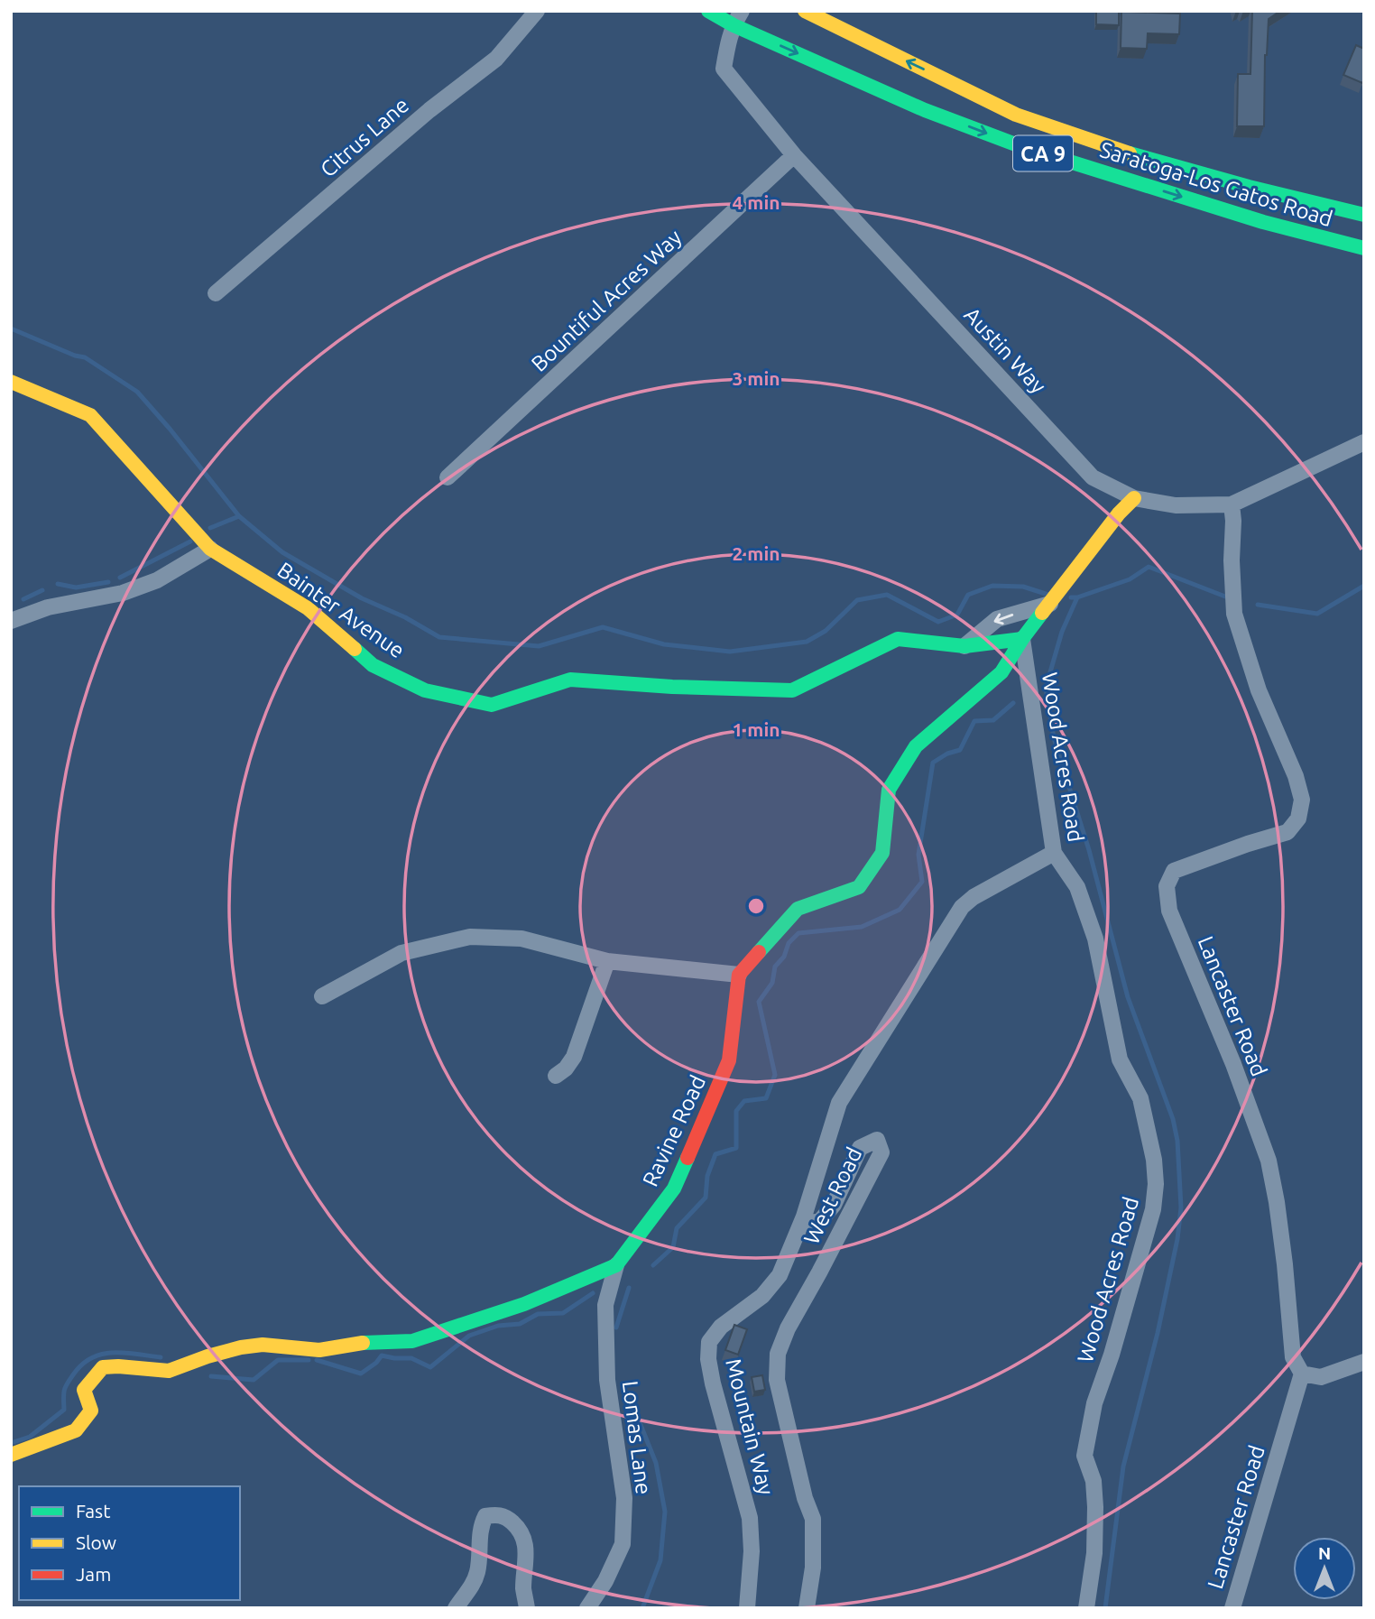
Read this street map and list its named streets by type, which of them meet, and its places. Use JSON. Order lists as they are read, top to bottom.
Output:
{
  "streets": {
    "street": [
      "Citrus Lane",
      "CA 9",
      "Saratoga-Los Gatos Road",
      "Bountiful Acres Way",
      "Austin Way",
      "Bainter Avenue",
      "Wood Acres Road",
      "Lancaster Road",
      "Ravine Road",
      "West Road",
      "Mountain Way",
      "Lomas Lane"
    ]
  },
  "crossings": [
    ["Saratoga-Los Gatos Road", "Austin Way"],
    ["Bountiful Acres Way", "Austin Way"],
    ["Austin Way", "Lancaster Road"],
    ["Bainter Avenue", "Wood Acres Road"],
    ["Wood Acres Road", "West Road"],
    ["Ravine Road", "Lomas Lane"],
    ["West Road", "Mountain Way"]
  ],
  "legend": ["Fast", "Slow", "Jam"],
  "north": "top",
  "rings": [
    "4 min",
    "3 min",
    "2 min",
    "1 min"
  ]
}
